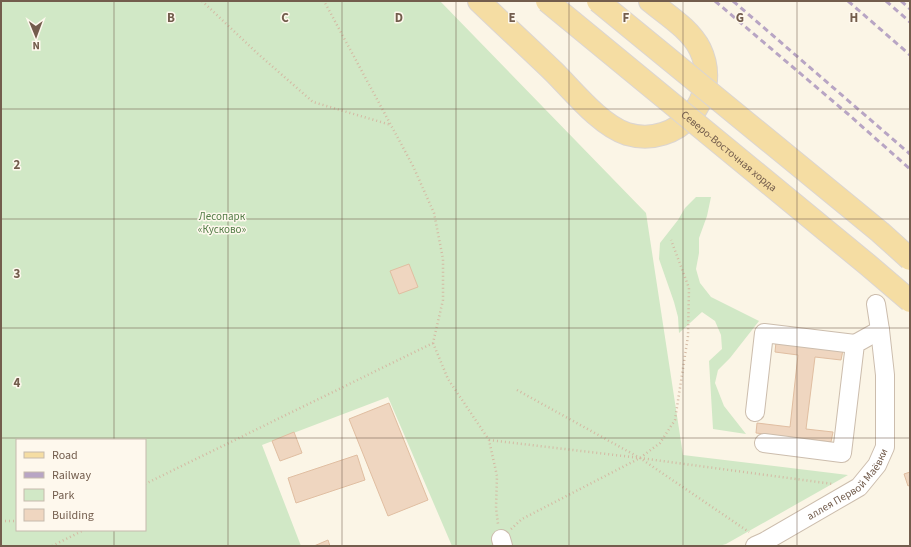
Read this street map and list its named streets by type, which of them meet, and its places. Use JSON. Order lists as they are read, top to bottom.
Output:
{
  "streets": {
    "main road": ["Северо-Восточная хорда"],
    "street": ["аллея Первой Маёвки"]
  },
  "parks": ["Лесопарк «Кусково»"],
  "legend": [
    "Road",
    "Railway",
    "Park",
    "Building"
  ],
  "north": "bottom",
  "grid": {
    "columns": [
      "B",
      "C",
      "D",
      "E",
      "F",
      "G",
      "H"
    ],
    "rows": ["2", "3", "4"]
  }
}
